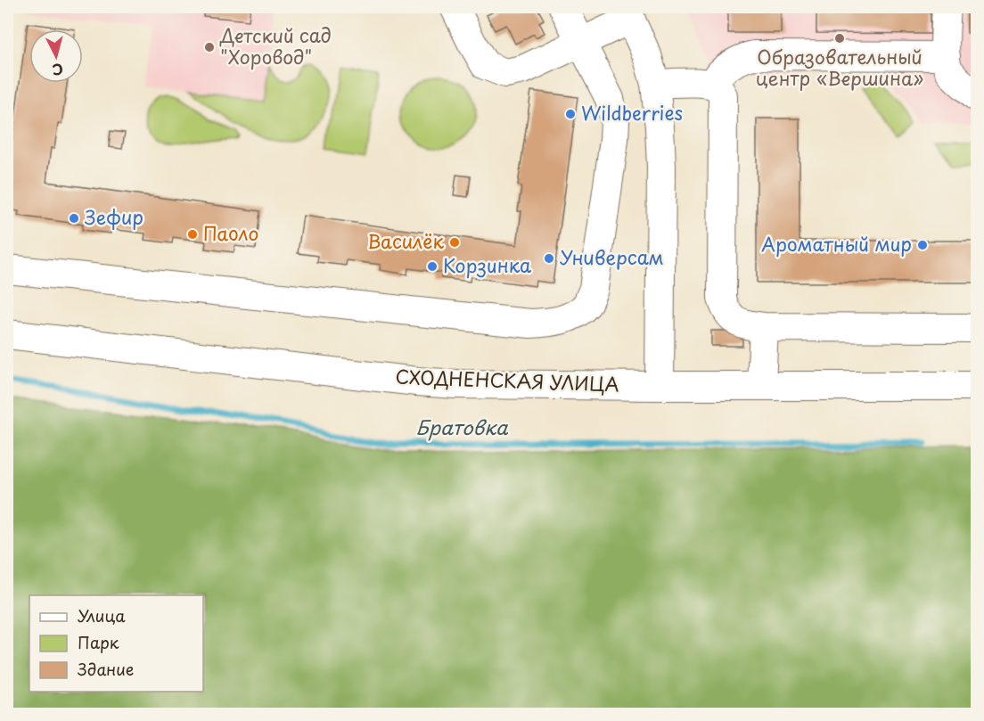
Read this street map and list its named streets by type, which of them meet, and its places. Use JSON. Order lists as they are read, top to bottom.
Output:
{
  "streets": {
    "street": ["СХОДНЕНСКАЯ УЛИЦА"]
  },
  "water": ["Братовка"],
  "places": [
    "Образовательный центр «Вершина»",
    "Детский сад \"Хоровод\"",
    "Wildberries",
    "Зефир",
    "Паоло",
    "Василёк",
    "Ароматный мир",
    "Универсам",
    "Корзинка"
  ],
  "legend": ["Улица", "Парк", "Здание"],
  "north": "bottom"
}
